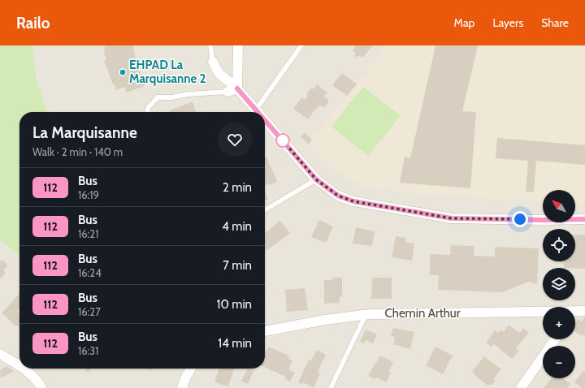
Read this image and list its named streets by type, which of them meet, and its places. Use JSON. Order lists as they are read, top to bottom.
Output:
{
  "streets": {
    "street": ["Chemin Arthur"]
  },
  "places": ["EHPAD La Marquisanne 2"],
  "lines": ["bus line 112"],
  "north": "top left",
  "page": {
    "header": "Railo",
    "nav": ["Map", "Layers", "Share"],
    "heading": ["La Marquisanne", "Walk · 2 min · 140 m"],
    "list": [
      {
        "mark": "112",
        "name": "Bus",
        "note": "16:19",
        "value": "2 min"
      },
      {
        "mark": "112",
        "name": "Bus",
        "note": "16:21",
        "value": "4 min"
      },
      {
        "mark": "112",
        "name": "Bus",
        "note": "16:24",
        "value": "7 min"
      },
      {
        "mark": "112",
        "name": "Bus",
        "note": "16:27",
        "value": "10 min"
      },
      {
        "mark": "112",
        "name": "Bus",
        "note": "16:31",
        "value": "14 min"
      }
    ],
    "map_buttons": ["+", "−"]
  }
}
